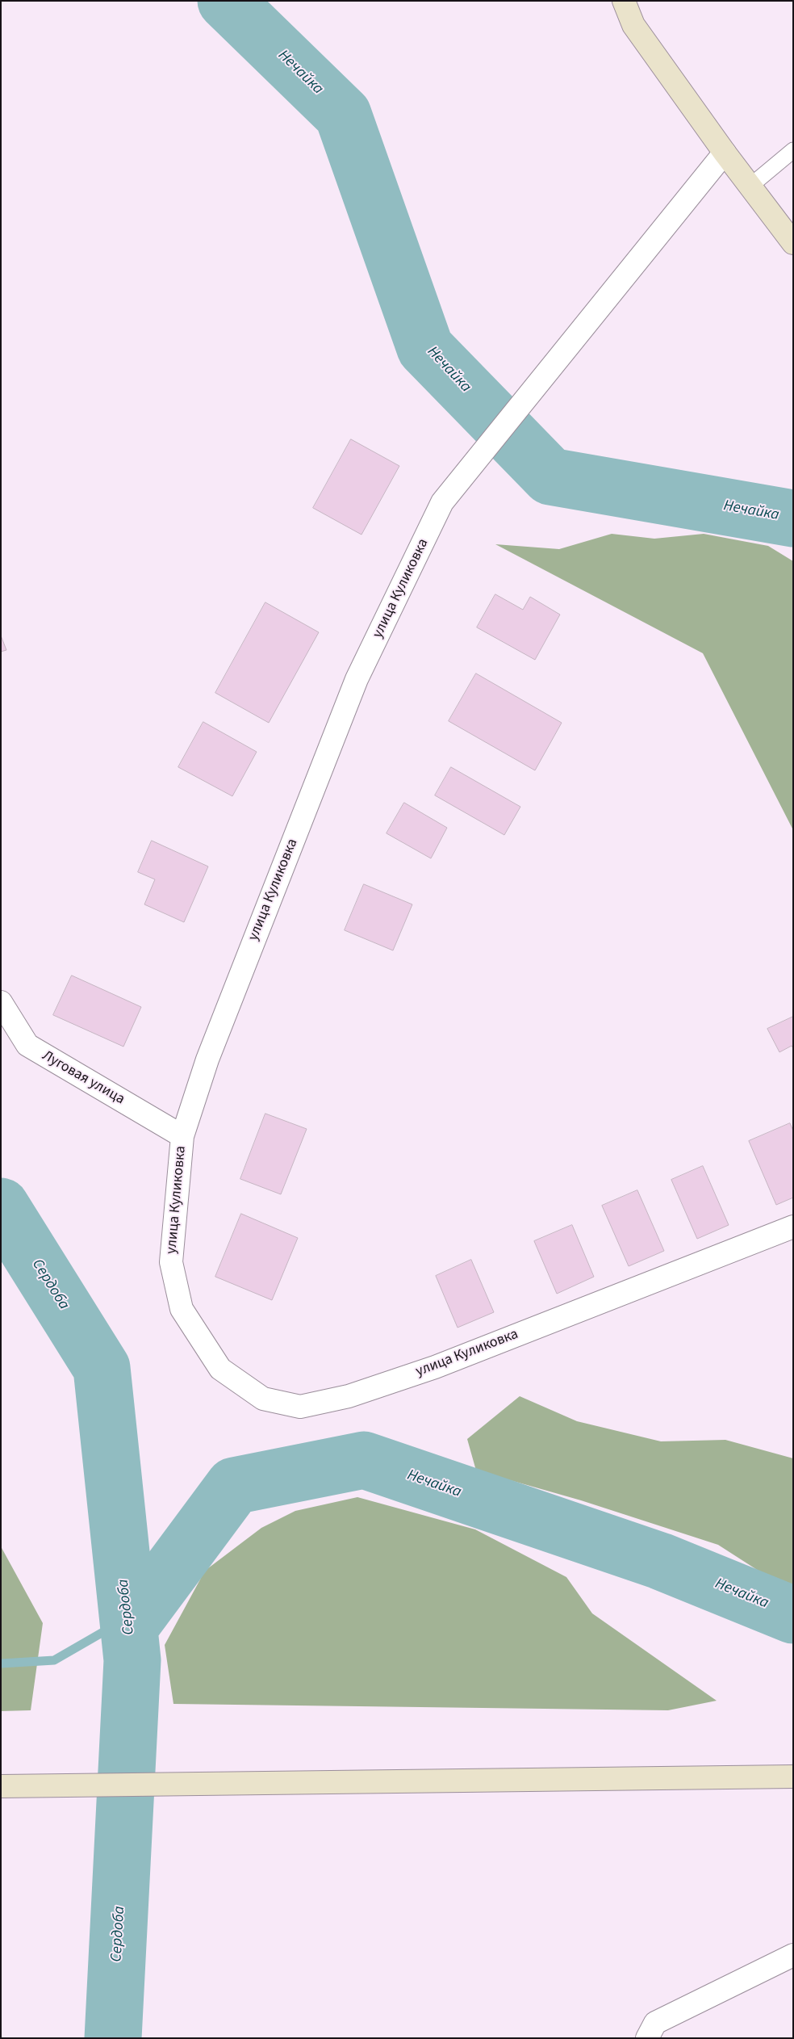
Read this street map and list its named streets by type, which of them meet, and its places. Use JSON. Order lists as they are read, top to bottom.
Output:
{
  "streets": {
    "street": ["улица Куликовка", "Луговая улица"]
  },
  "crossings": [
    ["улица Куликовка", "Луговая улица"]
  ],
  "water": ["Нечайка", "Сердоба"]
}
